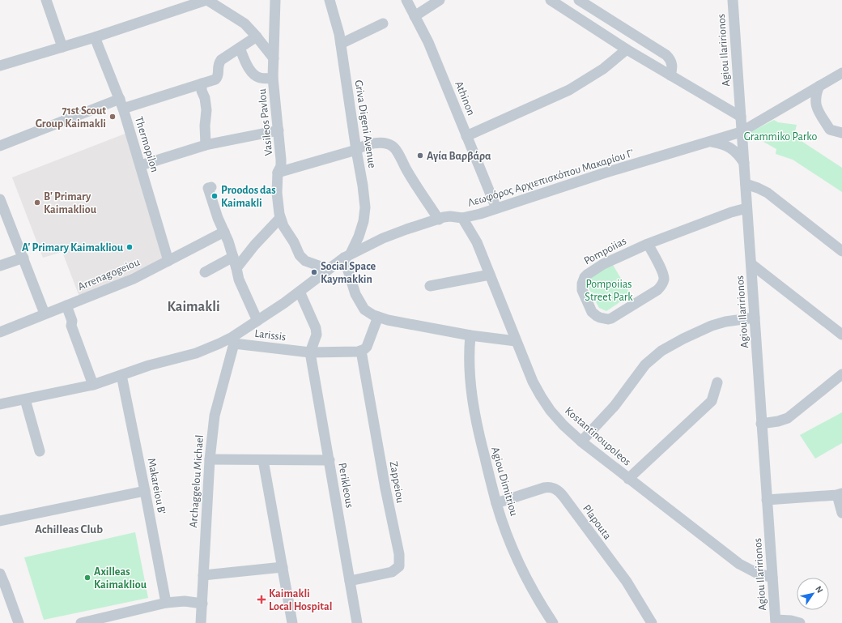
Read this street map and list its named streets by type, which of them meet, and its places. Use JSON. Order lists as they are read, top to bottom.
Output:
{
  "streets": {
    "street": [
      "Agiou Ilaririonos",
      "Athinon",
      "Vasileos Pavlou",
      "Griva Digeni Avenue",
      "Thermopilon",
      "Λεωφόρος Αρχιεπισκόπου Μακαρίου Γ'",
      "Pompoiias",
      "Arrenagogeiou",
      "Larissis",
      "Kostantinoupoleos",
      "Archaggelou Michael",
      "Agiou Dimitriou",
      "Zappeiou",
      "Perikleous",
      "Makareiou B'",
      "Plapouta"
    ]
  },
  "crossings": [
    ["Agiou Ilaririonos", "Λεωφόρος Αρχιεπισκόπου Μακαρίου Γ'"],
    ["Agiou Ilaririonos", "Pompoiias"],
    ["Agiou Ilaririonos", "Kostantinoupoleos"],
    ["Athinon", "Λεωφόρος Αρχιεπισκόπου Μακαρίου Γ'"],
    ["Vasileos Pavlou", "Griva Digeni Avenue"],
    ["Vasileos Pavlou", "Λεωφόρος Αρχιεπισκόπου Μακαρίου Γ'"],
    ["Griva Digeni Avenue", "Λεωφόρος Αρχιεπισκόπου Μακαρίου Γ'"],
    ["Thermopilon", "Arrenagogeiou"],
    ["Λεωφόρος Αρχιεπισκόπου Μακαρίου Γ'", "Larissis"],
    ["Λεωφόρος Αρχιεπισκόπου Μακαρίου Γ'", "Kostantinoupoleos"],
    ["Λεωφόρος Αρχιεπισκόπου Μακαρίου Γ'", "Archaggelou Michael"],
    ["Λεωφόρος Αρχιεπισκόπου Μακαρίου Γ'", "Makareiou B'"],
    ["Larissis", "Archaggelou Michael"],
    ["Larissis", "Zappeiou"],
    ["Larissis", "Perikleous"],
    ["Agiou Dimitriou", "Plapouta"],
    ["Zappeiou", "Perikleous"]
  ],
  "districts": ["Kaimakli", "Achilleas Club"],
  "parks": ["Grammiko Parko", "Pompoiias Street Park"],
  "places": {
    "other": [
      "71st Scout Group Kaimakli",
      "Αγία Βαρβάρα",
      "Proodos das Kaimakli",
      "B' Primary Kaimakliou",
      "A' Primary Kaimakliou",
      "Social Space Kaymakkin",
      "Axilleas Kaimakliou"
    ],
    "health": ["Kaimakli Local Hospital"]
  },
  "north": "top right"
}
